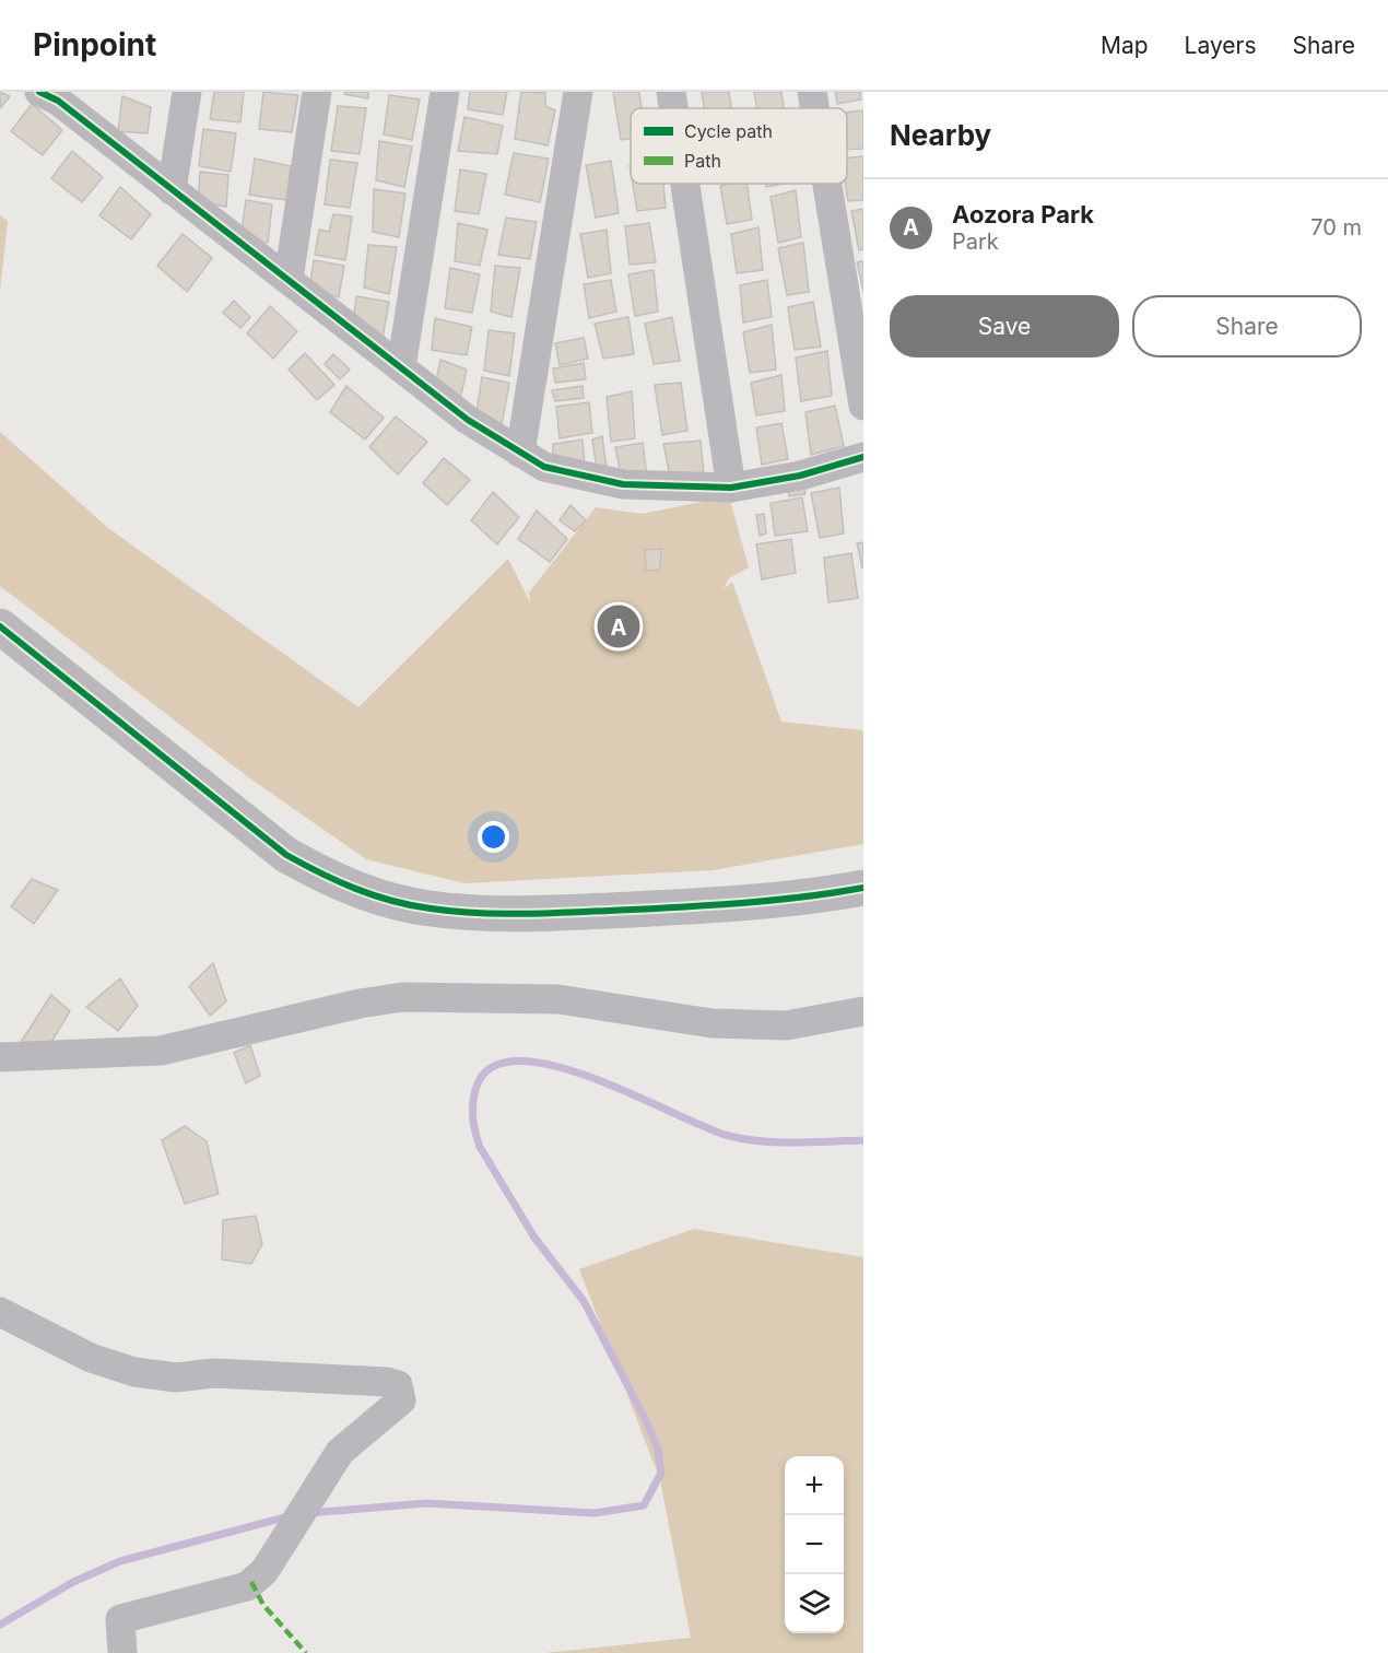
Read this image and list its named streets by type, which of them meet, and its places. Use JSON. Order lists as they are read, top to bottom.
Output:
{
  "legend": ["Cycle path", "Path"],
  "page": {
    "header": "Pinpoint",
    "nav": ["Map", "Layers", "Share"],
    "heading": "Nearby",
    "list": [
      {
        "mark": "A",
        "name": "Aozora Park",
        "note": "Park",
        "value": "70 m"
      }
    ],
    "buttons": ["Save", "Share"],
    "pins": "A",
    "map_buttons": ["+", "−"]
  }
}
